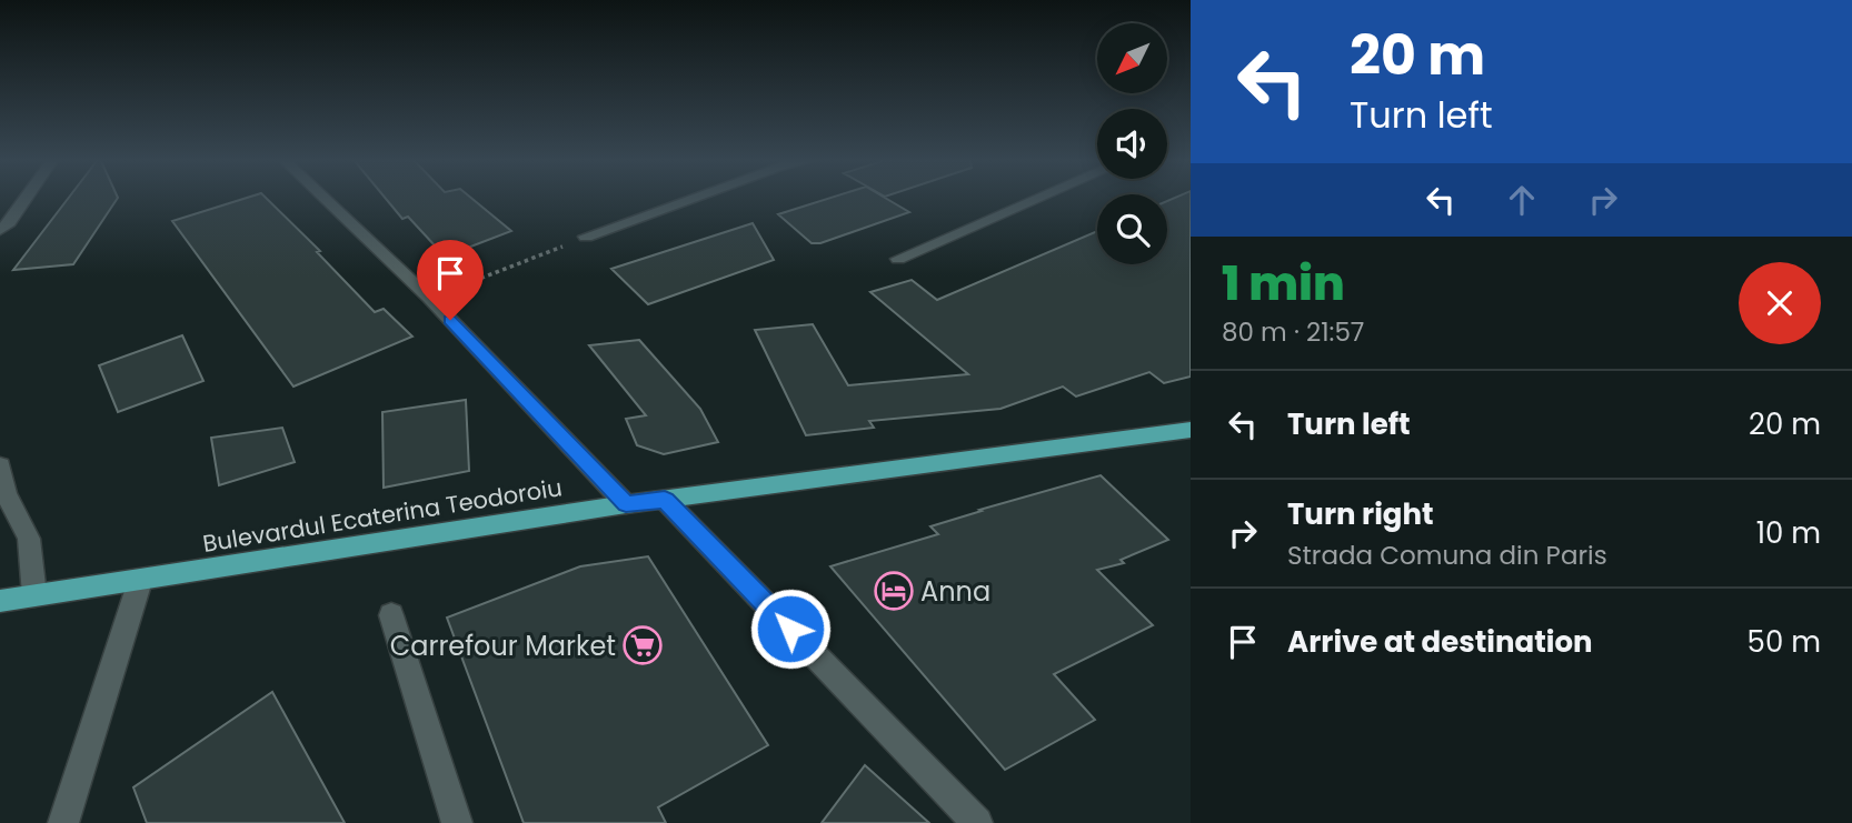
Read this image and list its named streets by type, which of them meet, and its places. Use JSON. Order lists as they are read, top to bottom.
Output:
{
  "streets": {
    "main road": ["Bulevardul Ecaterina Teodoroiu"]
  },
  "places": {
    "hotel": ["Anna"],
    "supermarket": ["Carrefour Market"]
  },
  "north": "bottom left",
  "page": {
    "turn": ["20 m", "Turn left"],
    "heading": ["1 min", "80 m · 21:57"],
    "list": [
      {
        "name": "Turn left",
        "value": "20 m"
      },
      {
        "name": "Turn right",
        "note": "Strada Comuna din Paris",
        "value": "10 m"
      },
      {
        "name": "Arrive at destination",
        "value": "50 m"
      }
    ]
  }
}
